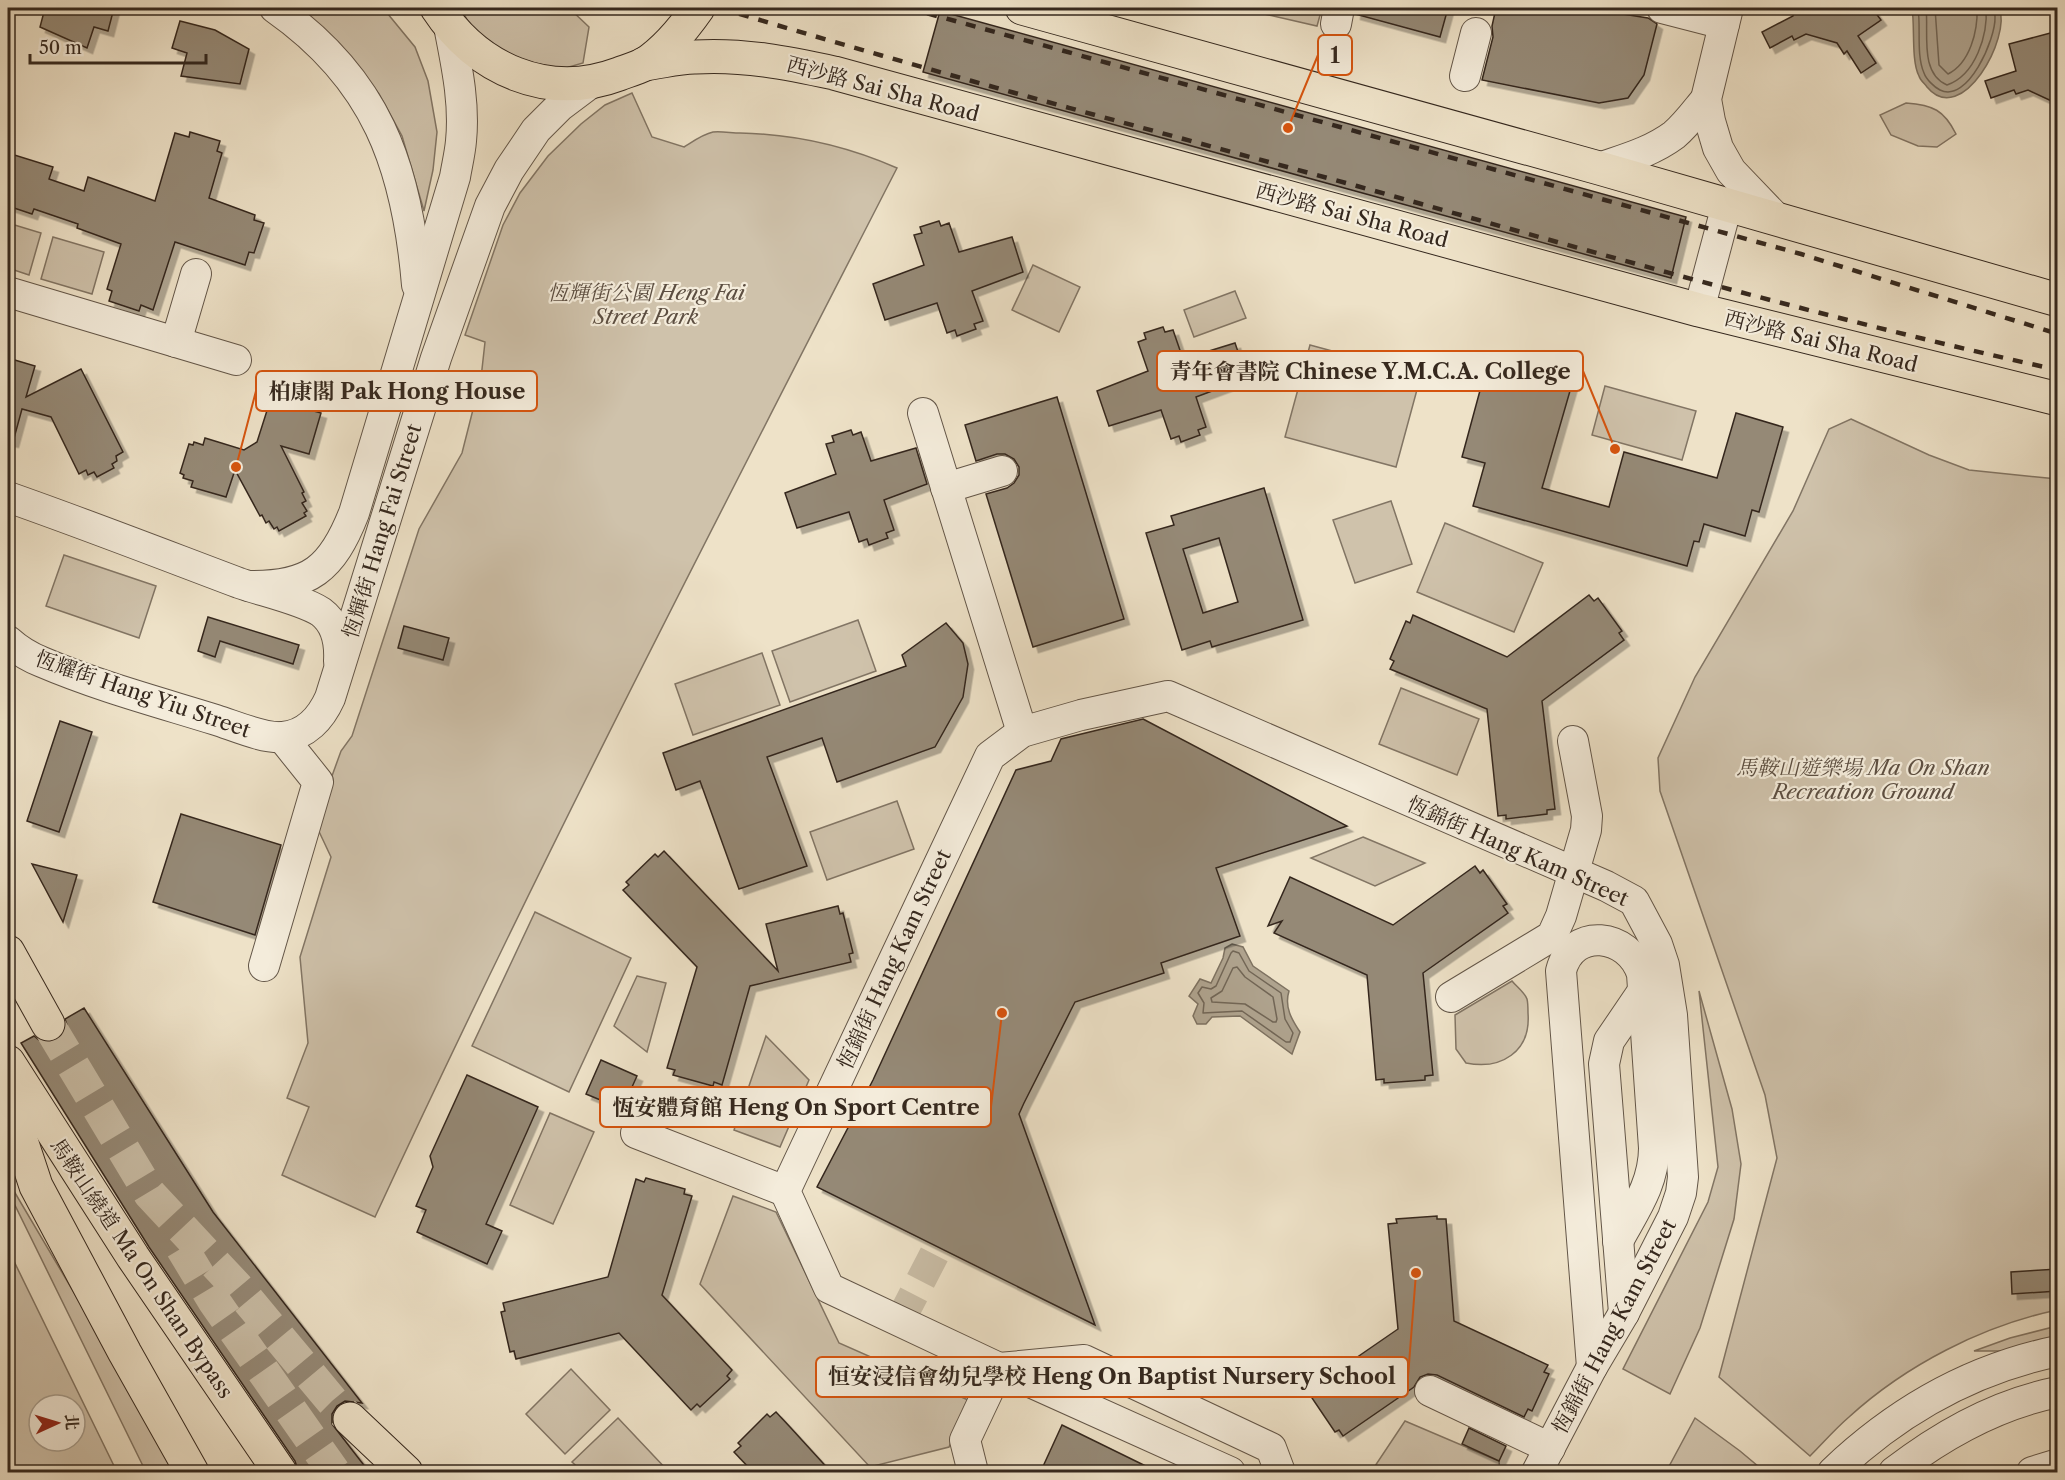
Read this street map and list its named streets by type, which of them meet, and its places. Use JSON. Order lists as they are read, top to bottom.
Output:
{
  "streets": {
    "main road": ["西沙路 Sai Sha Road", "馬鞍山繞道 Ma On Shan Bypass"],
    "street": ["恆輝街 Hang Fai Street", "恆耀街 Hang Yiu Street", "恆錦街 Hang Kam Street"]
  },
  "crossings": [
    ["恆輝街 Hang Fai Street", "恆耀街 Hang Yiu Street"]
  ],
  "parks": ["恆輝街公園 Heng Fai Street Park", "馬鞍山遊樂場 Ma On Shan Recreation Ground"],
  "places": [
    "1",
    "青年會書院 Chinese Y.M.C.A. College",
    "柏康閣 Pak Hong House",
    "恆安體育館 Heng On Sport Centre",
    "恒安浸信會幼兒學校 Heng On Baptist Nursery School"
  ],
  "scale_bar": "50 m",
  "north": "right"
}
